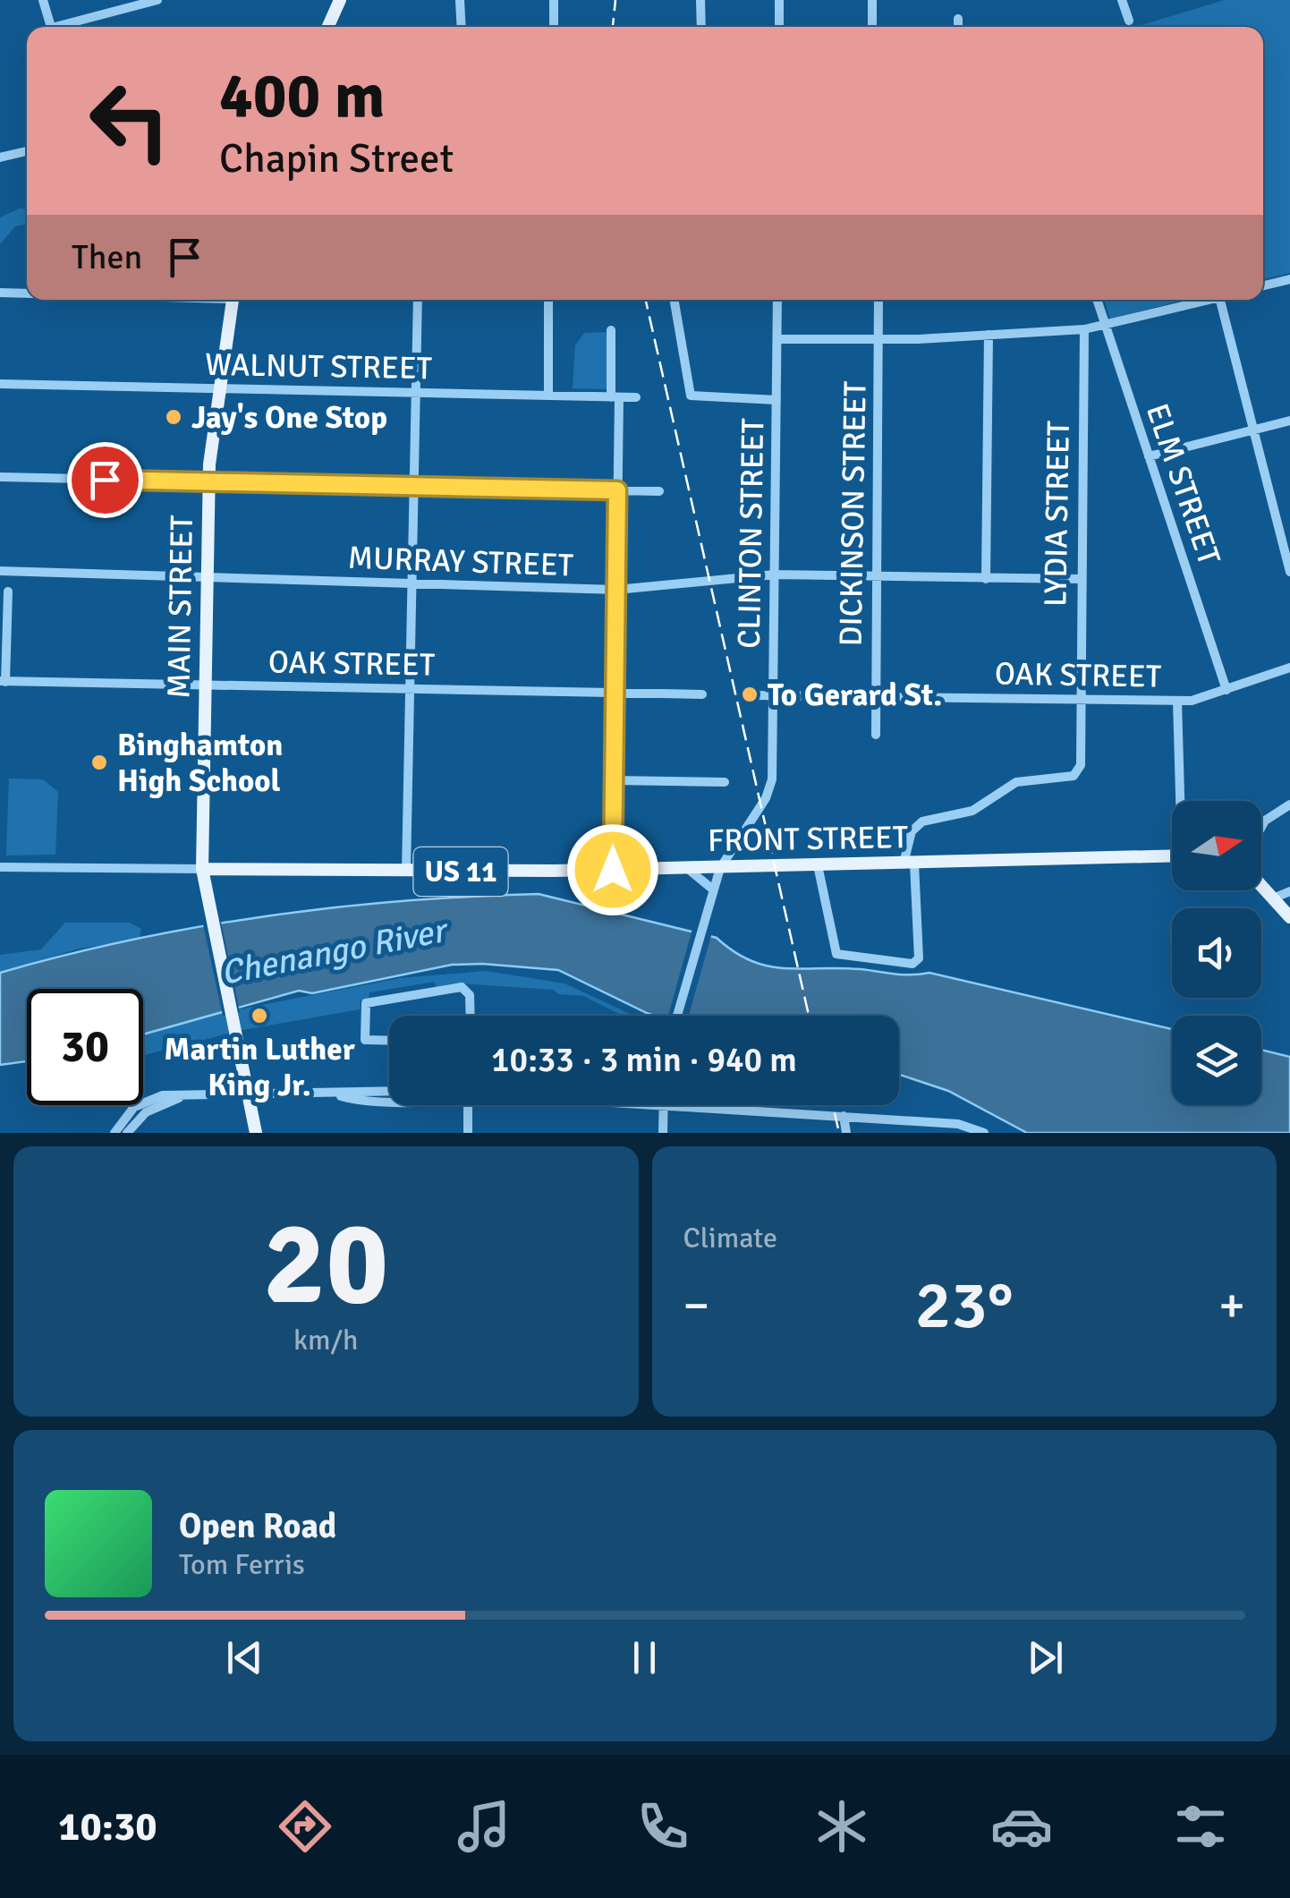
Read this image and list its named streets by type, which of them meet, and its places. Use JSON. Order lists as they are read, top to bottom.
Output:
{
  "streets": {
    "main road": ["MAIN STREET", "FRONT STREET", "US 11"],
    "street": [
      "WALNUT STREET",
      "ELM STREET",
      "DICKINSON STREET",
      "LYDIA STREET",
      "CLINTON STREET",
      "MURRAY STREET",
      "OAK STREET"
    ]
  },
  "crossings": [
    ["WALNUT STREET", "MAIN STREET"],
    ["ELM STREET", "OAK STREET"],
    ["DICKINSON STREET", "MURRAY STREET"],
    ["DICKINSON STREET", "OAK STREET"],
    ["LYDIA STREET", "MURRAY STREET"],
    ["LYDIA STREET", "OAK STREET"],
    ["LYDIA STREET", "FRONT STREET"],
    ["CLINTON STREET", "MURRAY STREET"],
    ["CLINTON STREET", "OAK STREET"],
    ["CLINTON STREET", "FRONT STREET"],
    ["MURRAY STREET", "MAIN STREET"],
    ["MAIN STREET", "OAK STREET"],
    ["MAIN STREET", "FRONT STREET"]
  ],
  "water": ["Chenango River"],
  "places": [
    "Jay's One Stop",
    "To Gerard St.",
    "Binghamton High School",
    "Martin Luther King Jr."
  ],
  "north": "right",
  "page": {
    "turn": ["400 m", "Chapin Street"],
    "then": "Then",
    "limit": "30",
    "trip": "10:33 · 3 min · 940 m",
    "tile": [
      ["20", "km/h"],
      "Climate"
    ],
    "heat": ["−", "23°", "+"],
    "song": ["Open Road", "Tom Ferris"],
    "tabs": "10:30"
  }
}
